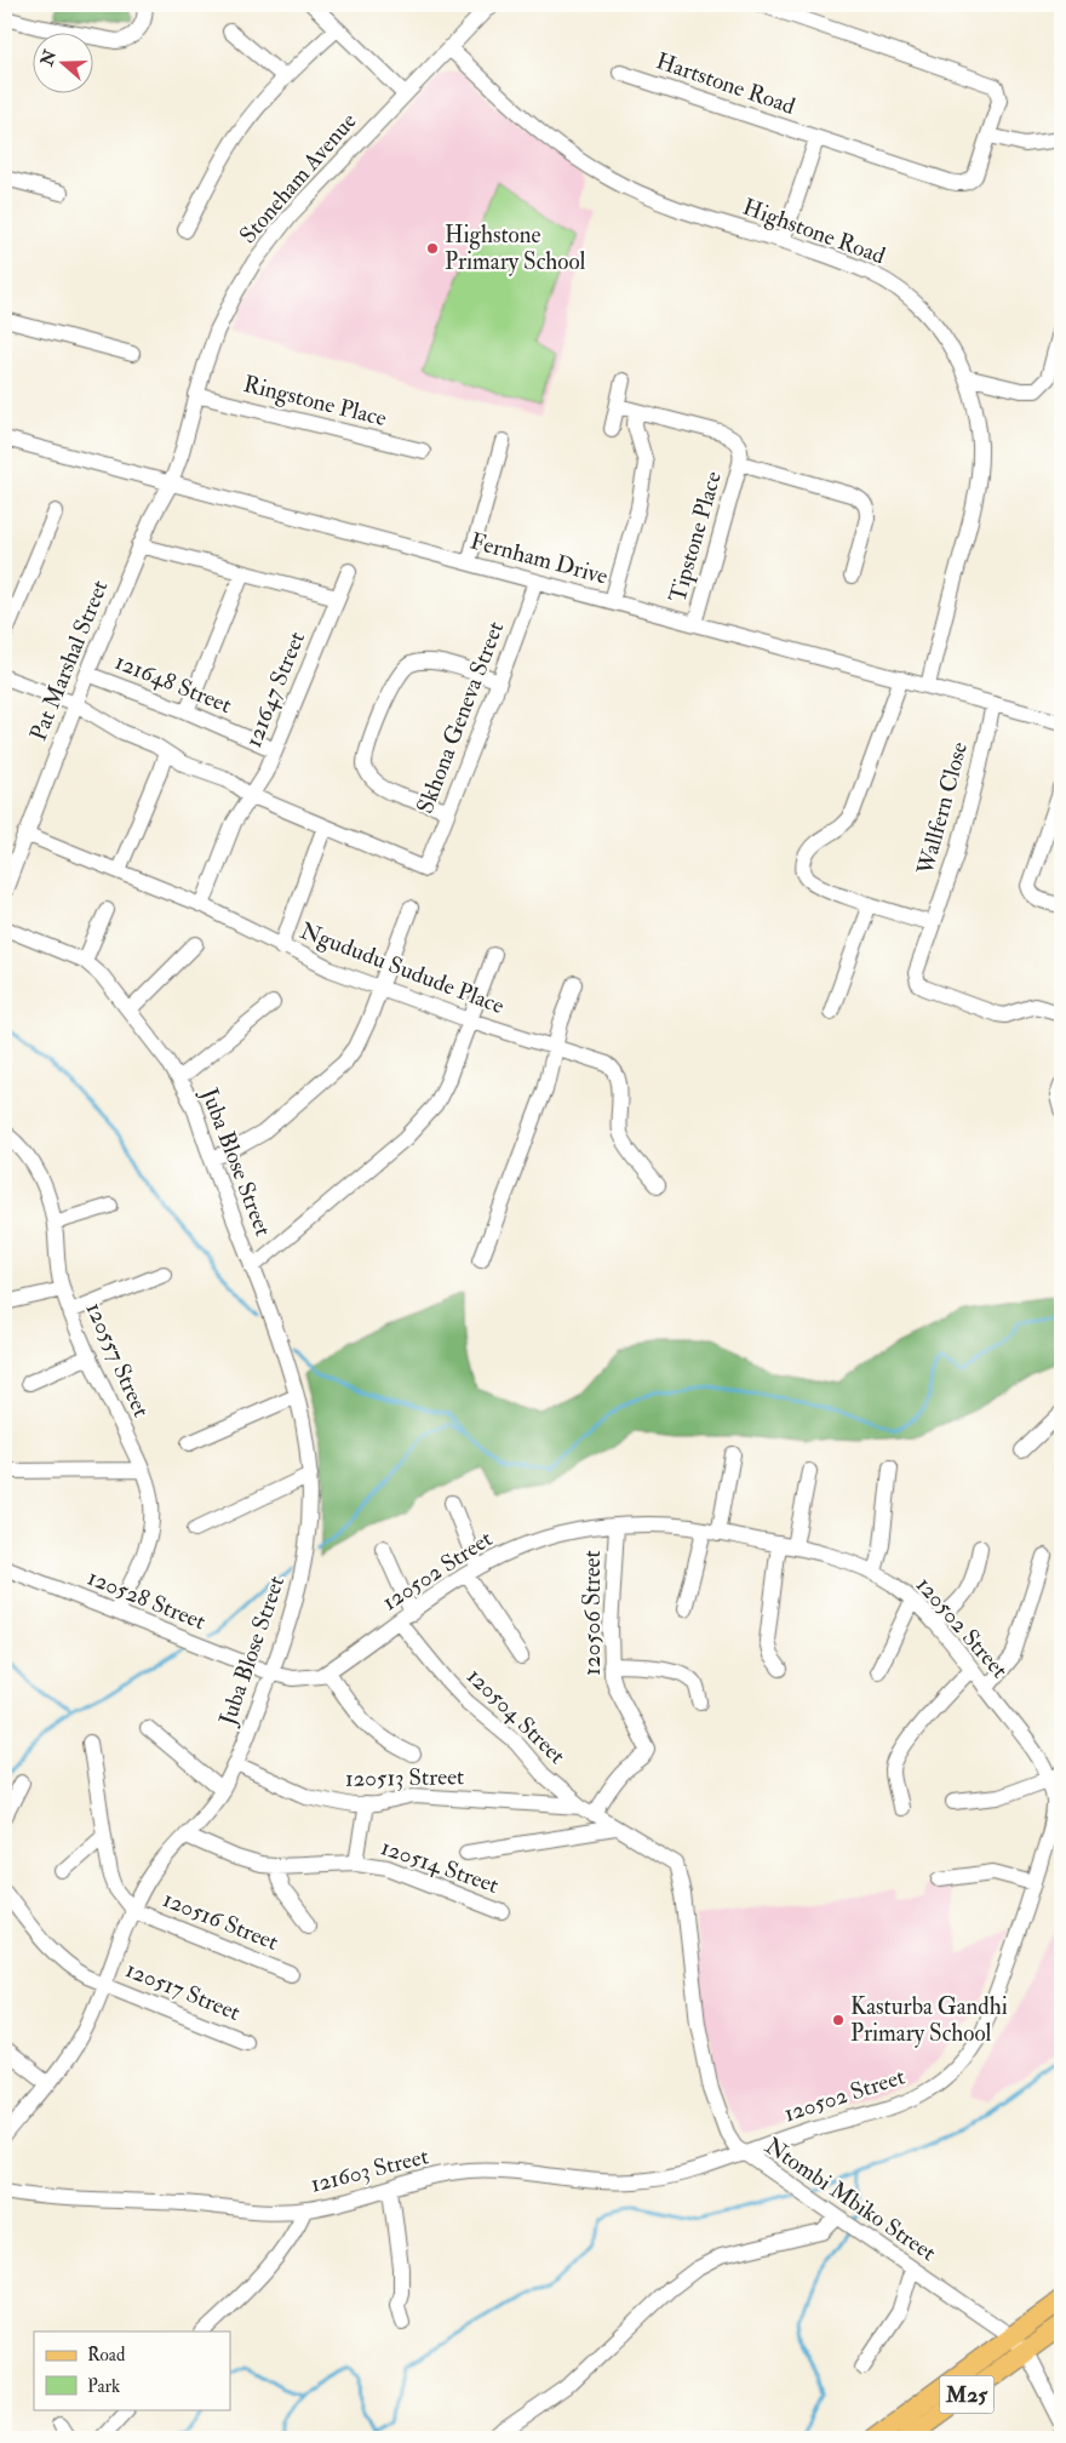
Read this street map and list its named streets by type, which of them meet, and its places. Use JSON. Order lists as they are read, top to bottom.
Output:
{
  "streets": {
    "main road": ["M25"],
    "street": [
      "Hartstone Road",
      "Stoneham Avenue",
      "Highstone Road",
      "Ringstone Place",
      "Tipstone Place",
      "Fernham Drive",
      "Pat Marshal Street",
      "121648 Street",
      "121647 Street",
      "Skhona Geneva Street",
      "Wallfern Close",
      "Ngududu Sudude Place",
      "Juba Blose Street",
      "120557 Street",
      "120502 Street",
      "120528 Street",
      "120506 Street",
      "120504 Street",
      "120513 Street",
      "120514 Street",
      "120516 Street",
      "120517 Street",
      "121603 Street",
      "Ntombi Mbiko Street"
    ]
  },
  "crossings": [
    ["Hartstone Road", "Highstone Road"],
    ["Stoneham Avenue", "Highstone Road"],
    ["Stoneham Avenue", "Ringstone Place"],
    ["Stoneham Avenue", "Fernham Drive"],
    ["Stoneham Avenue", "Pat Marshal Street"],
    ["Highstone Road", "Fernham Drive"],
    ["Tipstone Place", "Fernham Drive"],
    ["Fernham Drive", "Pat Marshal Street"],
    ["Fernham Drive", "Skhona Geneva Street"],
    ["Fernham Drive", "Wallfern Close"],
    ["Pat Marshal Street", "121648 Street"],
    ["Pat Marshal Street", "Ngududu Sudude Place"],
    ["121648 Street", "121647 Street"],
    ["121647 Street", "Ngududu Sudude Place"],
    ["Juba Blose Street", "120502 Street"],
    ["Juba Blose Street", "120528 Street"],
    ["Juba Blose Street", "120513 Street"],
    ["Juba Blose Street", "120514 Street"],
    ["Juba Blose Street", "120516 Street"],
    ["Juba Blose Street", "120517 Street"],
    ["120557 Street", "120528 Street"],
    ["120502 Street", "120528 Street"],
    ["120502 Street", "120506 Street"],
    ["120502 Street", "120504 Street"],
    ["120502 Street", "121603 Street"],
    ["120502 Street", "Ntombi Mbiko Street"],
    ["120506 Street", "120504 Street"],
    ["120506 Street", "120513 Street"],
    ["120504 Street", "120513 Street"],
    ["120504 Street", "Ntombi Mbiko Street"],
    ["121603 Street", "Ntombi Mbiko Street"],
    ["Ntombi Mbiko Street", "M25"]
  ],
  "places": ["Highstone Primary School", "Kasturba Gandhi Primary School"],
  "legend": ["Road", "Park"],
  "north": "left"
}
